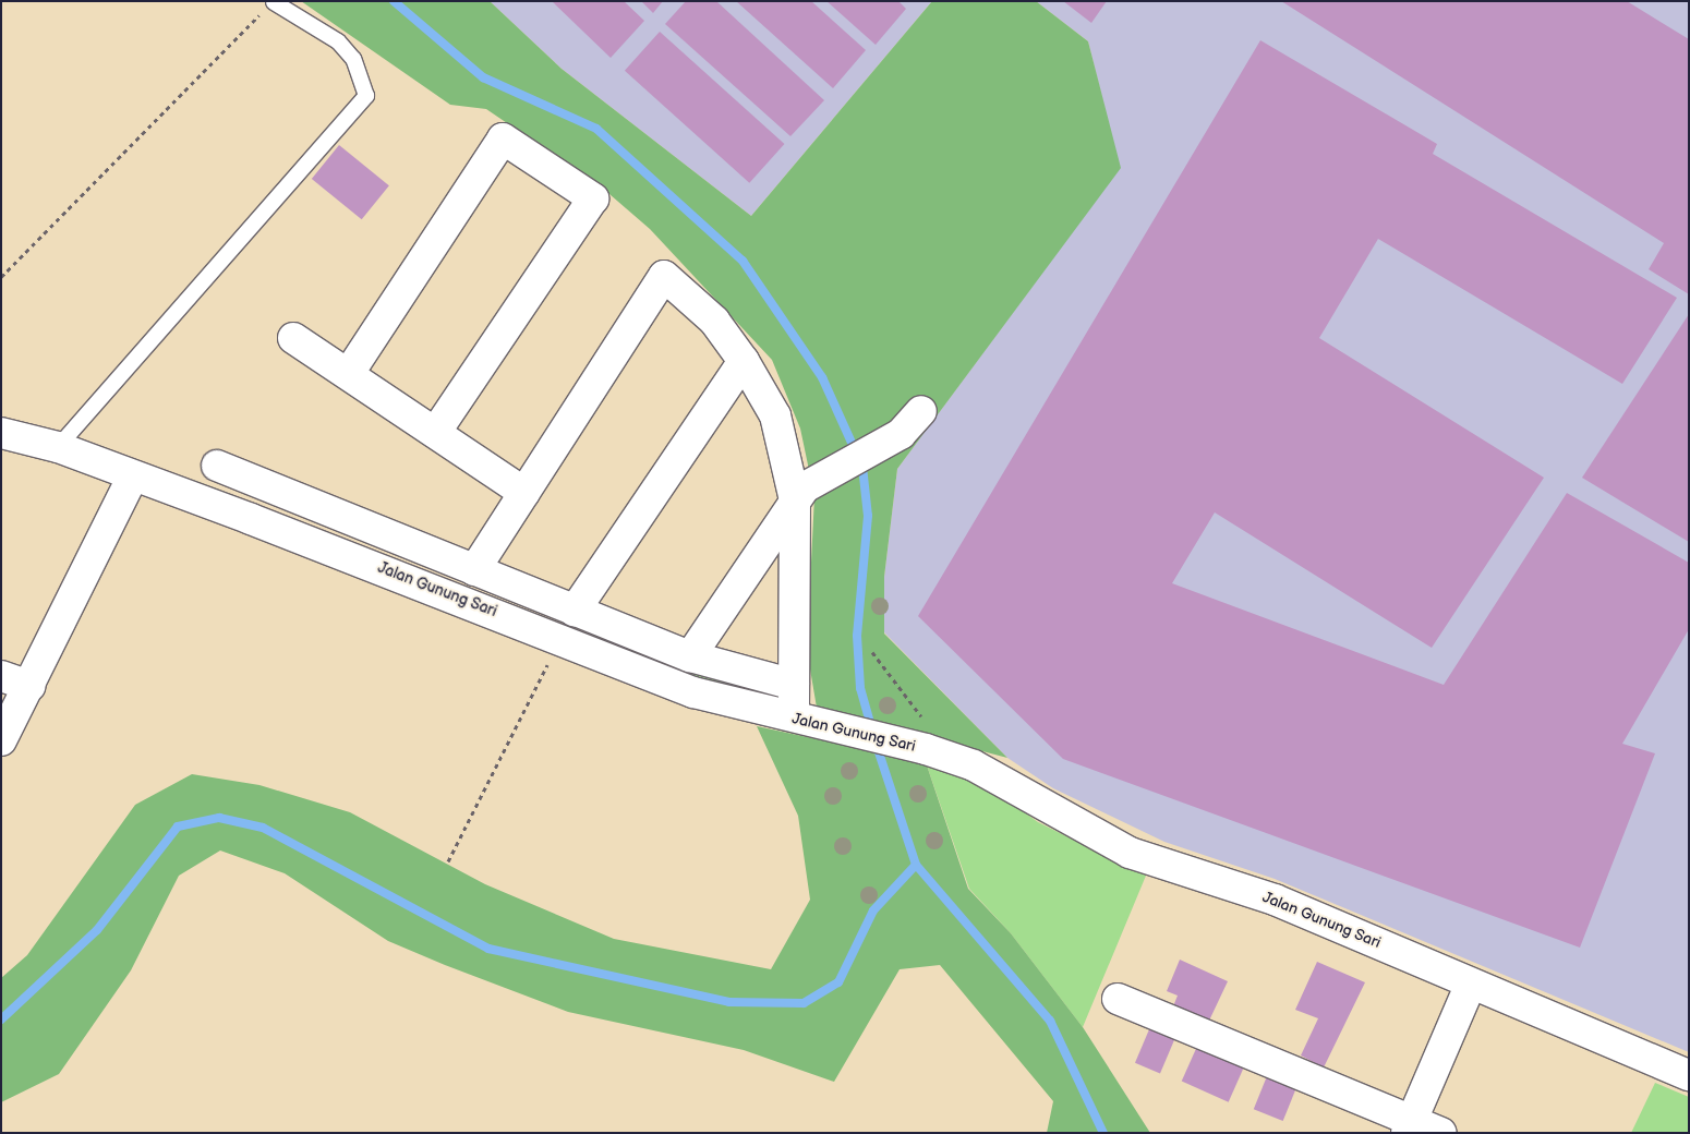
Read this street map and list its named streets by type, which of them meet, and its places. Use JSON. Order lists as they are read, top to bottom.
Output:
{
  "streets": {
    "street": ["Jalan Gunung Sari"]
  }
}
